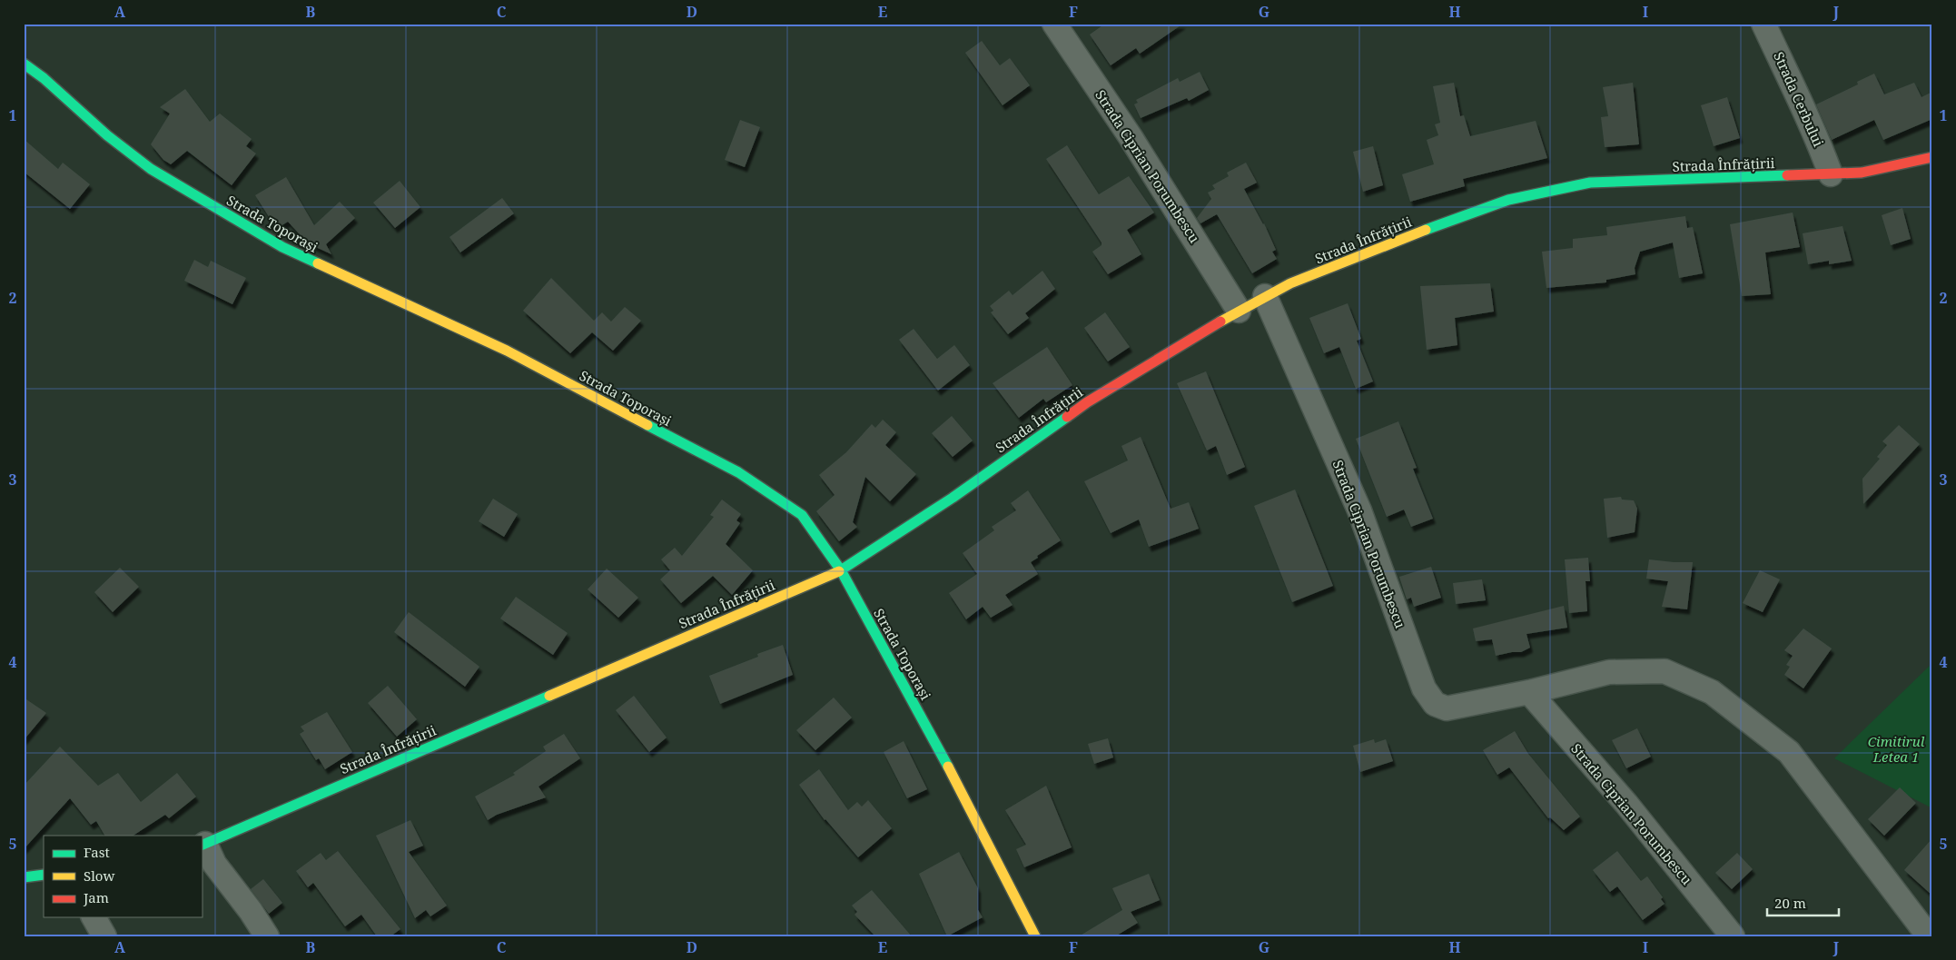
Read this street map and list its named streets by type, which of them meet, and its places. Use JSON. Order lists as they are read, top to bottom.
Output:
{
  "streets": {
    "main road": ["Strada Înfrățirii", "Strada Toporași"],
    "street": ["Strada Cerbului", "Strada Ciprian Porumbescu"]
  },
  "crossings": [
    ["Strada Cerbului", "Strada Înfrățirii"],
    ["Strada Înfrățirii", "Strada Ciprian Porumbescu"],
    ["Strada Înfrățirii", "Strada Toporași"]
  ],
  "parks": ["Cimitirul Letea 1"],
  "legend": ["Fast", "Slow", "Jam"],
  "scale_bar": "20 m",
  "grid": {
    "columns": [
      "A",
      "B",
      "C",
      "D",
      "E",
      "F",
      "G",
      "H",
      "I",
      "J"
    ],
    "rows": [
      "1",
      "2",
      "3",
      "4",
      "5"
    ]
  }
}
